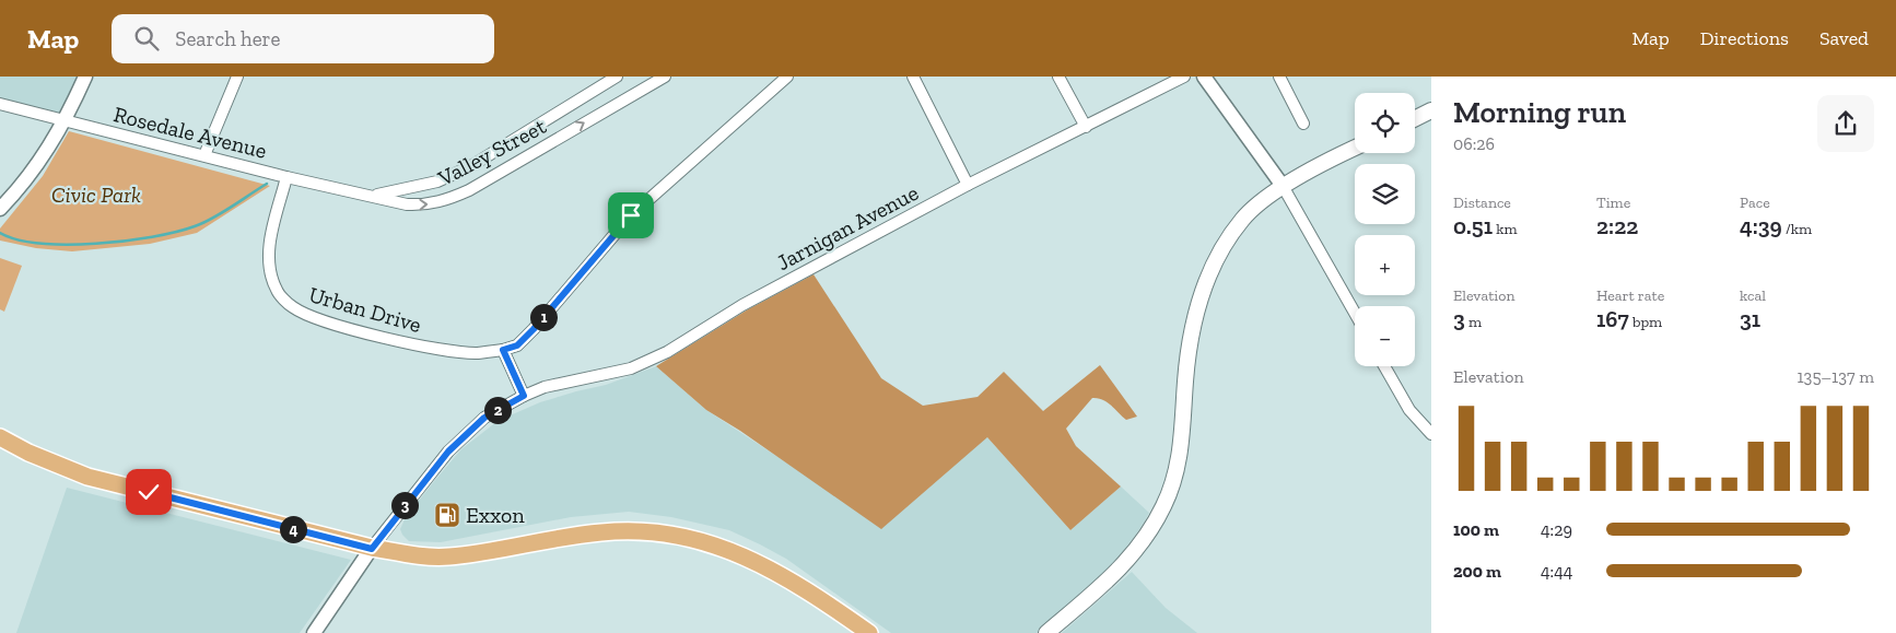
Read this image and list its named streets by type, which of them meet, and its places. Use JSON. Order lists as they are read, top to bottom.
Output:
{
  "streets": {
    "street": [
      "Rosedale Avenue",
      "Valley Street",
      "Jarnigan Avenue",
      "Urban Drive"
    ]
  },
  "crossings": [
    ["Rosedale Avenue", "Valley Street"],
    ["Rosedale Avenue", "Urban Drive"]
  ],
  "parks": ["Civic Park"],
  "places": {
    "fuel station": ["Exxon"]
  },
  "page": {
    "header": "Map",
    "search": "Search here",
    "nav": ["Map", "Directions", "Saved"],
    "heading": ["Morning run", "06:26"],
    "map_buttons": ["+", "−"],
    "stats": [
      ["Distance", "0.51 km"],
      ["Time", "2:22"],
      ["Pace", "4:39 /km"],
      ["Elevation", "3 m"],
      ["Heart rate", "167 bpm"],
      ["kcal", "31"]
    ],
    "pins": [
      "1",
      "2",
      "3",
      "4"
    ],
    "chart": ["Elevation", "135–137 m"],
    "list": [
      {
        "name": "100 m",
        "note": "4:29"
      },
      {
        "name": "200 m",
        "note": "4:44"
      }
    ]
  }
}
